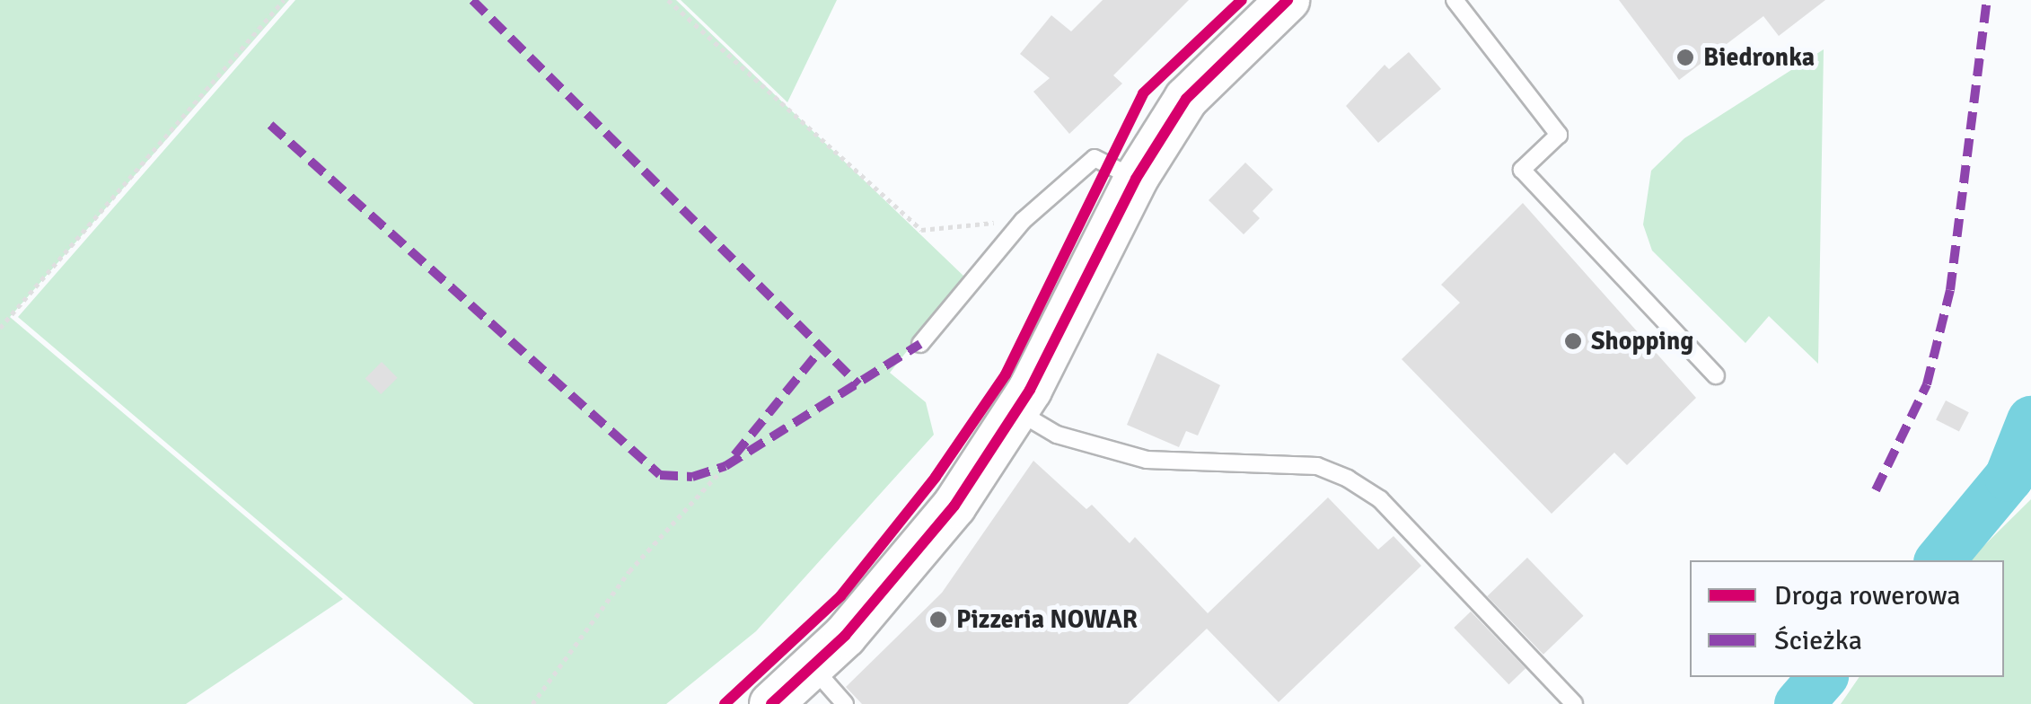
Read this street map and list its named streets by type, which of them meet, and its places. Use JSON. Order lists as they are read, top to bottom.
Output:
{
  "places": ["Biedronka", "Shopping", "Pizzeria NOWAR"],
  "legend": ["Droga rowerowa", "Ścieżka"]
}
